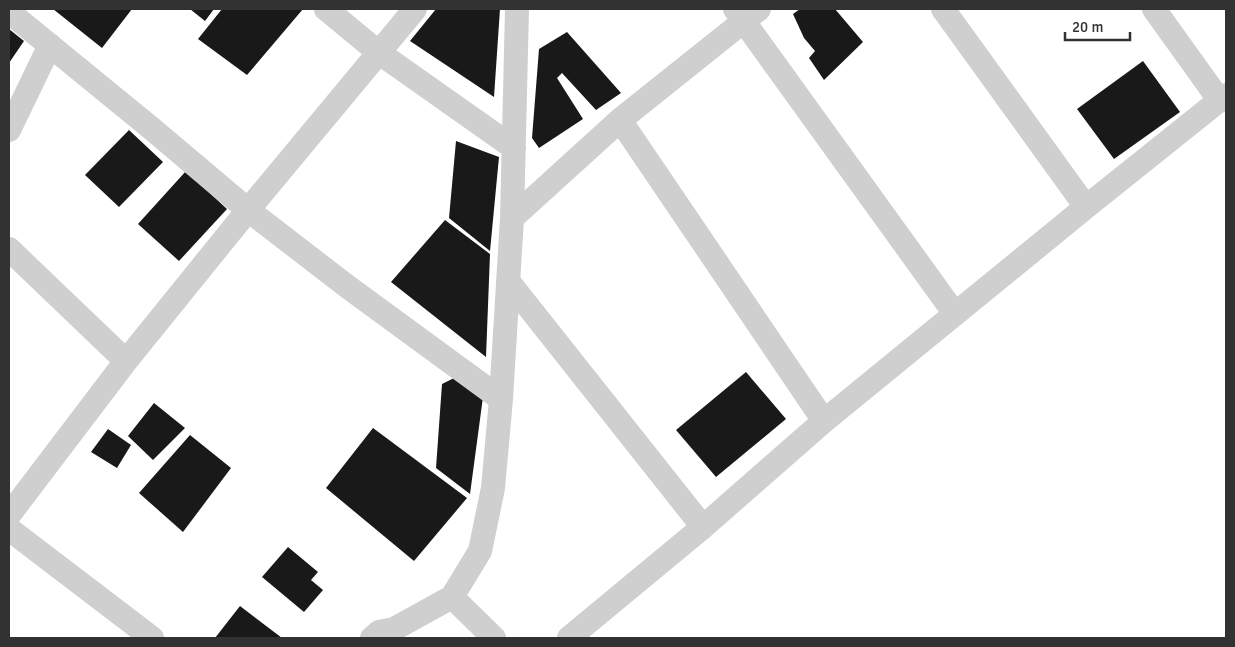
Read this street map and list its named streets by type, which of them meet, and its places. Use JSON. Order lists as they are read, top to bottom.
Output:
{
  "scale_bar": "20 m"
}
